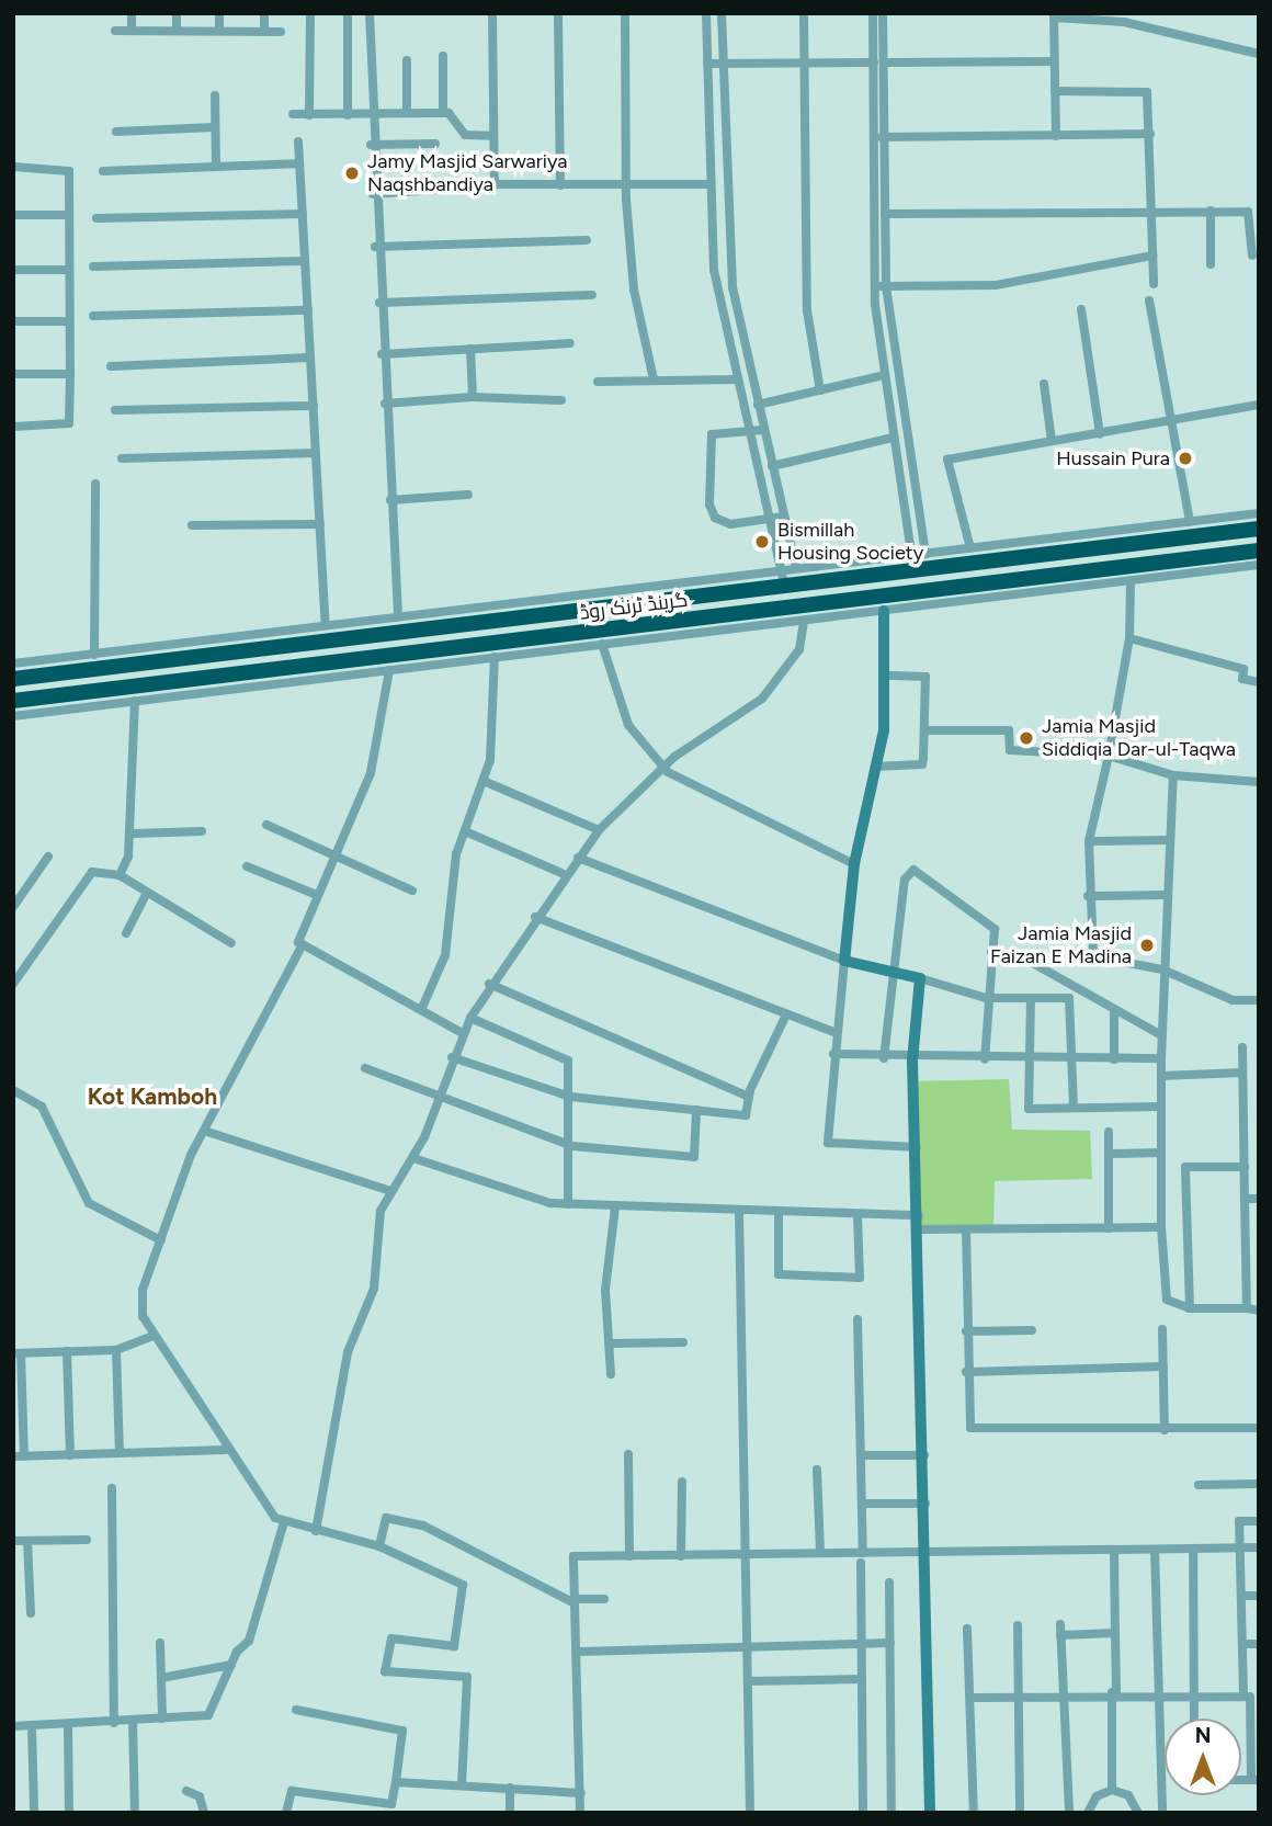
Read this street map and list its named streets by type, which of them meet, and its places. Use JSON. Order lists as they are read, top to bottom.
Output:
{
  "streets": {
    "highway": ["گرینڈ ٹرنک روڈ"]
  },
  "districts": ["Kot Kamboh"],
  "places": [
    "Jamy Masjid Sarwariya Naqshbandiya",
    "Hussain Pura",
    "Bismillah Housing Society",
    "Jamia Masjid Siddiqia Dar-ul-Taqwa",
    "Jamia Masjid Faizan E Madina"
  ],
  "north": "top"
}
